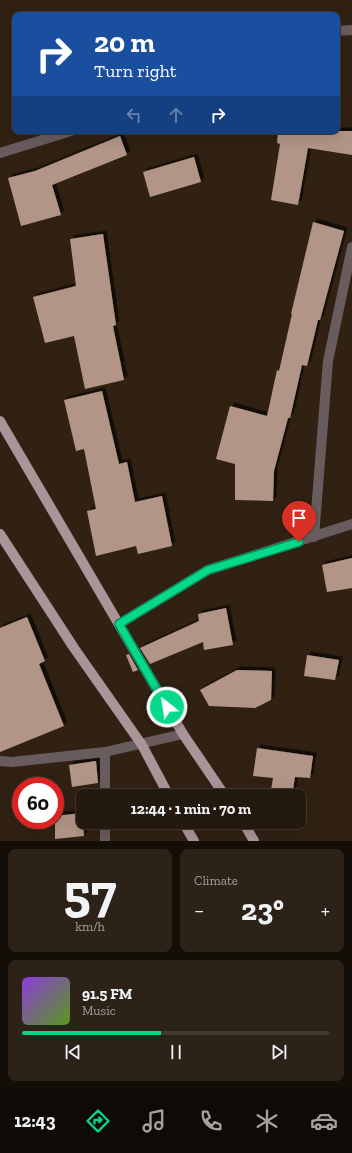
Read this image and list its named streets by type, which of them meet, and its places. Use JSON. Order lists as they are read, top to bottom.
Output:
{
  "page": {
    "turn": ["20 m", "Turn right"],
    "limit": "60",
    "trip": "12:44 · 1 min · 70 m",
    "tile": [
      ["57", "km/h"],
      "Climate"
    ],
    "heat": ["−", "23°", "+"],
    "song": ["91.5 FM", "Music"],
    "tabs": "12:43"
  }
}
